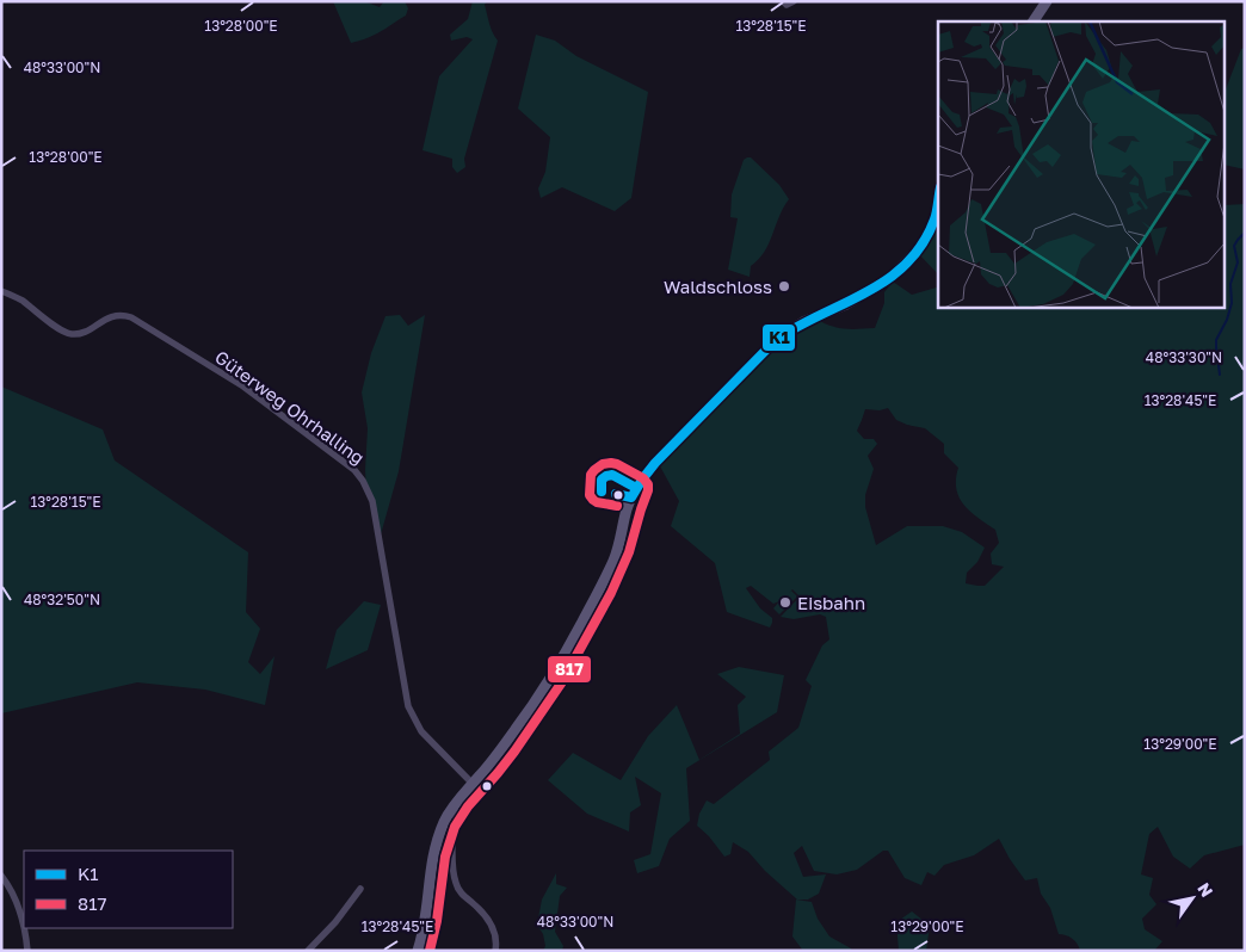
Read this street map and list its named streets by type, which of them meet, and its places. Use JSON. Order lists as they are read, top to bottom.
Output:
{
  "streets": {
    "street": ["Güterweg Ohrhalling"]
  },
  "places": ["Waldschloss", "Eisbahn"],
  "lines": ["transit line K1", "transit line 817"],
  "legend": ["K1", "817"],
  "north": "top right",
  "coordinates": [
    "13°28'00\"E",
    "13°28'15\"E",
    "48°33'00\"N",
    "48°33'30\"N",
    "13°28'45\"E",
    "48°32'50\"N",
    "13°29'00\"E"
  ]
}
